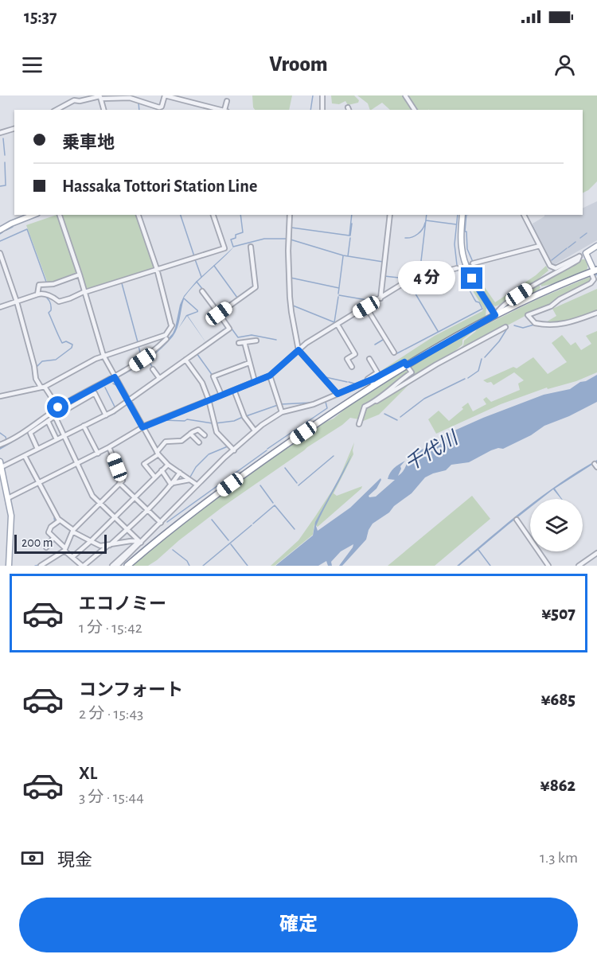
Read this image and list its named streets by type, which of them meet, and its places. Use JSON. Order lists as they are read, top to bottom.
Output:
{
  "water": ["千代川"],
  "scale_bar": "200 m",
  "page": {
    "status": "15:37",
    "header": "Vroom",
    "banner": ["乗車地", "Hassaka Tottori Station Line"],
    "bubble": "4 分",
    "scale": "200 m",
    "list": [
      {
        "name": "エコノミー",
        "note": "1 分 · 15:42",
        "value": "¥507"
      },
      {
        "name": "コンフォート",
        "note": "2 分 · 15:43",
        "value": "¥685"
      },
      {
        "name": "XL",
        "note": "3 分 · 15:44",
        "value": "¥862"
      }
    ],
    "pay": ["現金", "1.3 km"],
    "buttons": "確定"
  }
}
